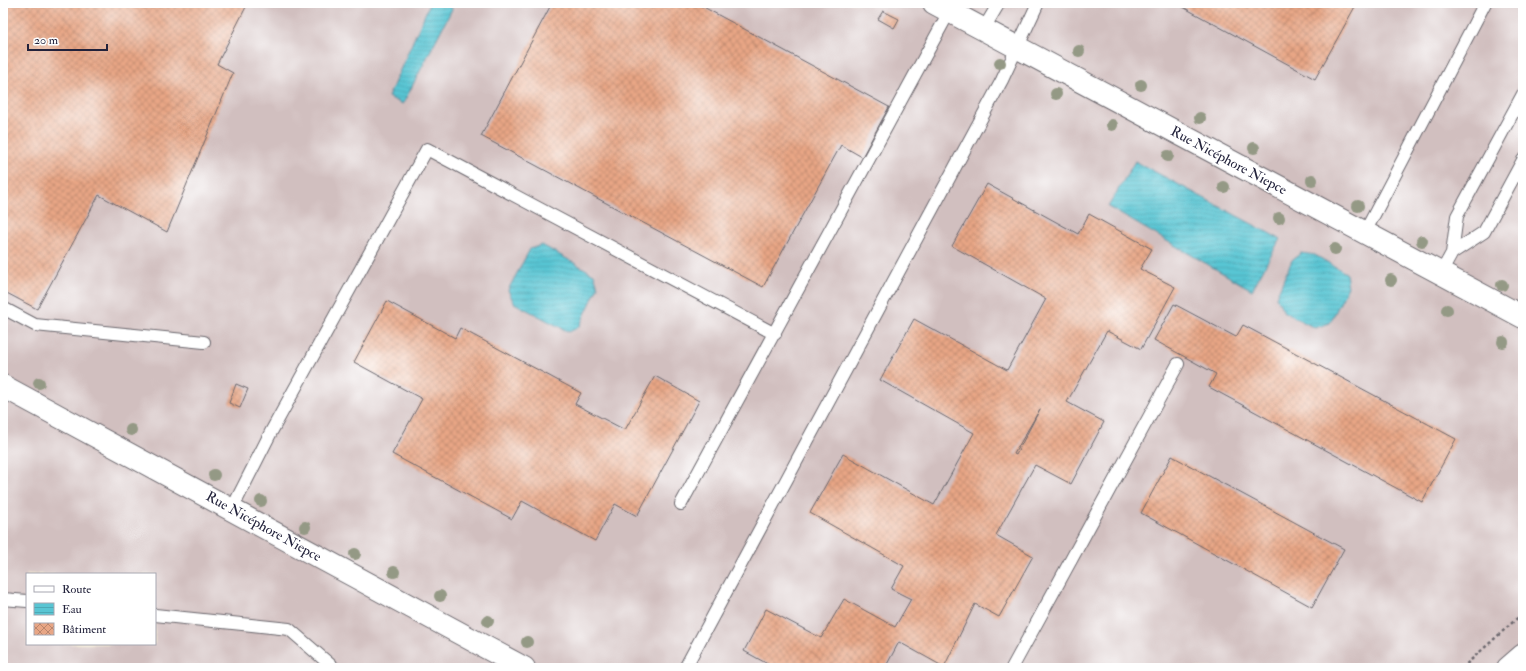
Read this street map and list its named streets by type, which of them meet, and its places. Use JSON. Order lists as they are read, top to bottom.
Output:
{
  "streets": {
    "street": ["Rue Nicéphore Niepce"]
  },
  "legend": ["Route", "Eau", "Bâtiment"],
  "scale_bar": "20 m"
}
